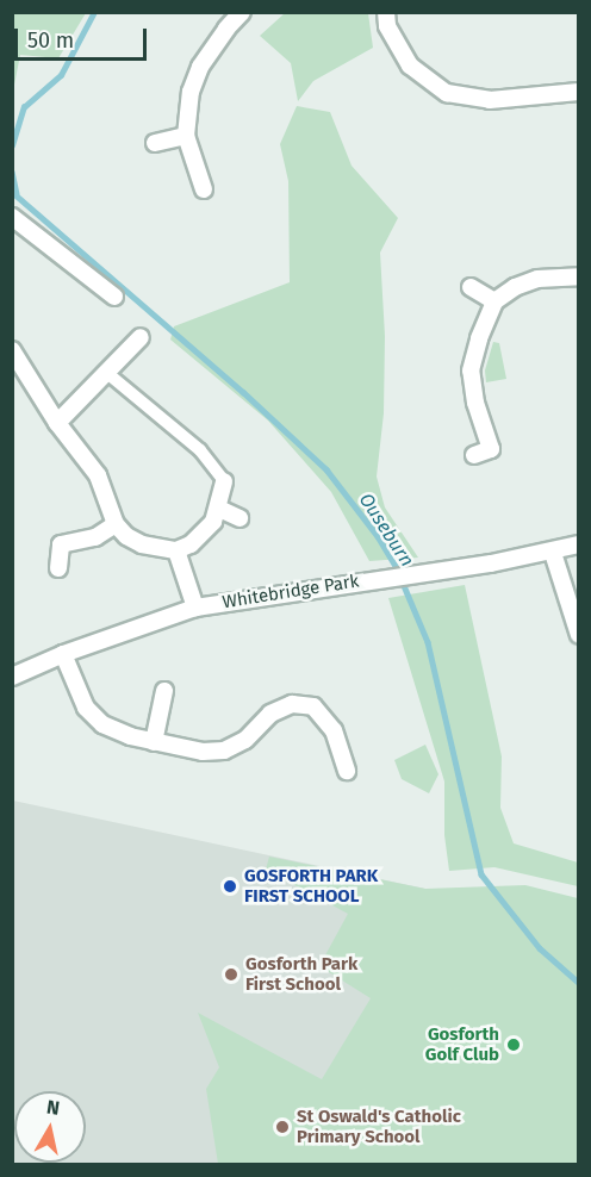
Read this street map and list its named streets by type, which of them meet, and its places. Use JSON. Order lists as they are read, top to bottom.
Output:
{
  "streets": {
    "street": ["Whitebridge Park"]
  },
  "water": ["Ouseburn"],
  "places": [
    "GOSFORTH PARK FIRST SCHOOL",
    "Gosforth Park First School",
    "Gosforth Golf Club",
    "St Oswald's Catholic Primary School"
  ],
  "scale_bar": "50 m",
  "north": "top"
}
